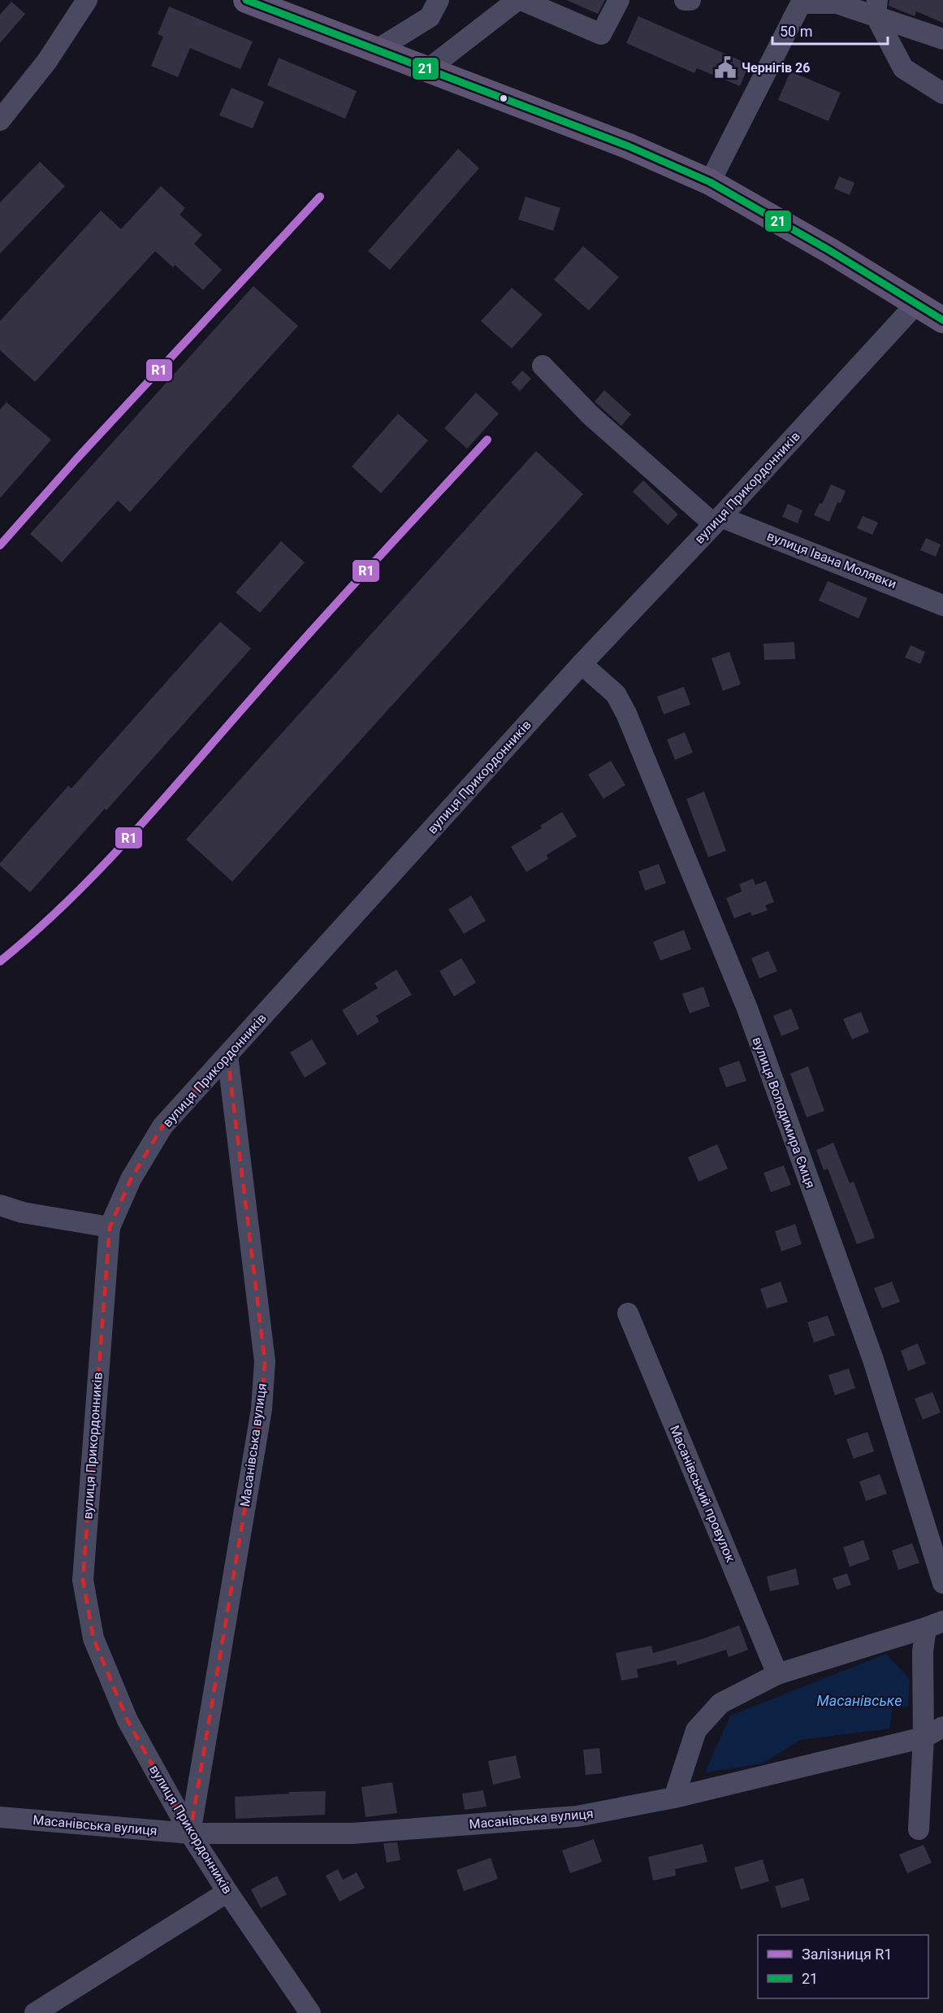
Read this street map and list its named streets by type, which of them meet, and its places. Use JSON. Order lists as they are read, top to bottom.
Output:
{
  "streets": {
    "street": [
      "вулиця Прикордонників",
      "вулиця Івана Молявки",
      "вулиця Володимира Ємця",
      "Масанівська вулиця",
      "Масанівський провулок"
    ]
  },
  "crossings": [
    ["вулиця Прикордонників", "вулиця Івана Молявки"],
    ["вулиця Прикордонників", "вулиця Володимира Ємця"],
    ["вулиця Прикордонників", "Масанівська вулиця"]
  ],
  "water": ["Масанівське"],
  "places": {
    "public building": ["Чернігів 26"]
  },
  "lines": ["transit line 21", "rail line R1"],
  "legend": ["Залізниця R1", "21"],
  "scale_bar": "50 m"
}
